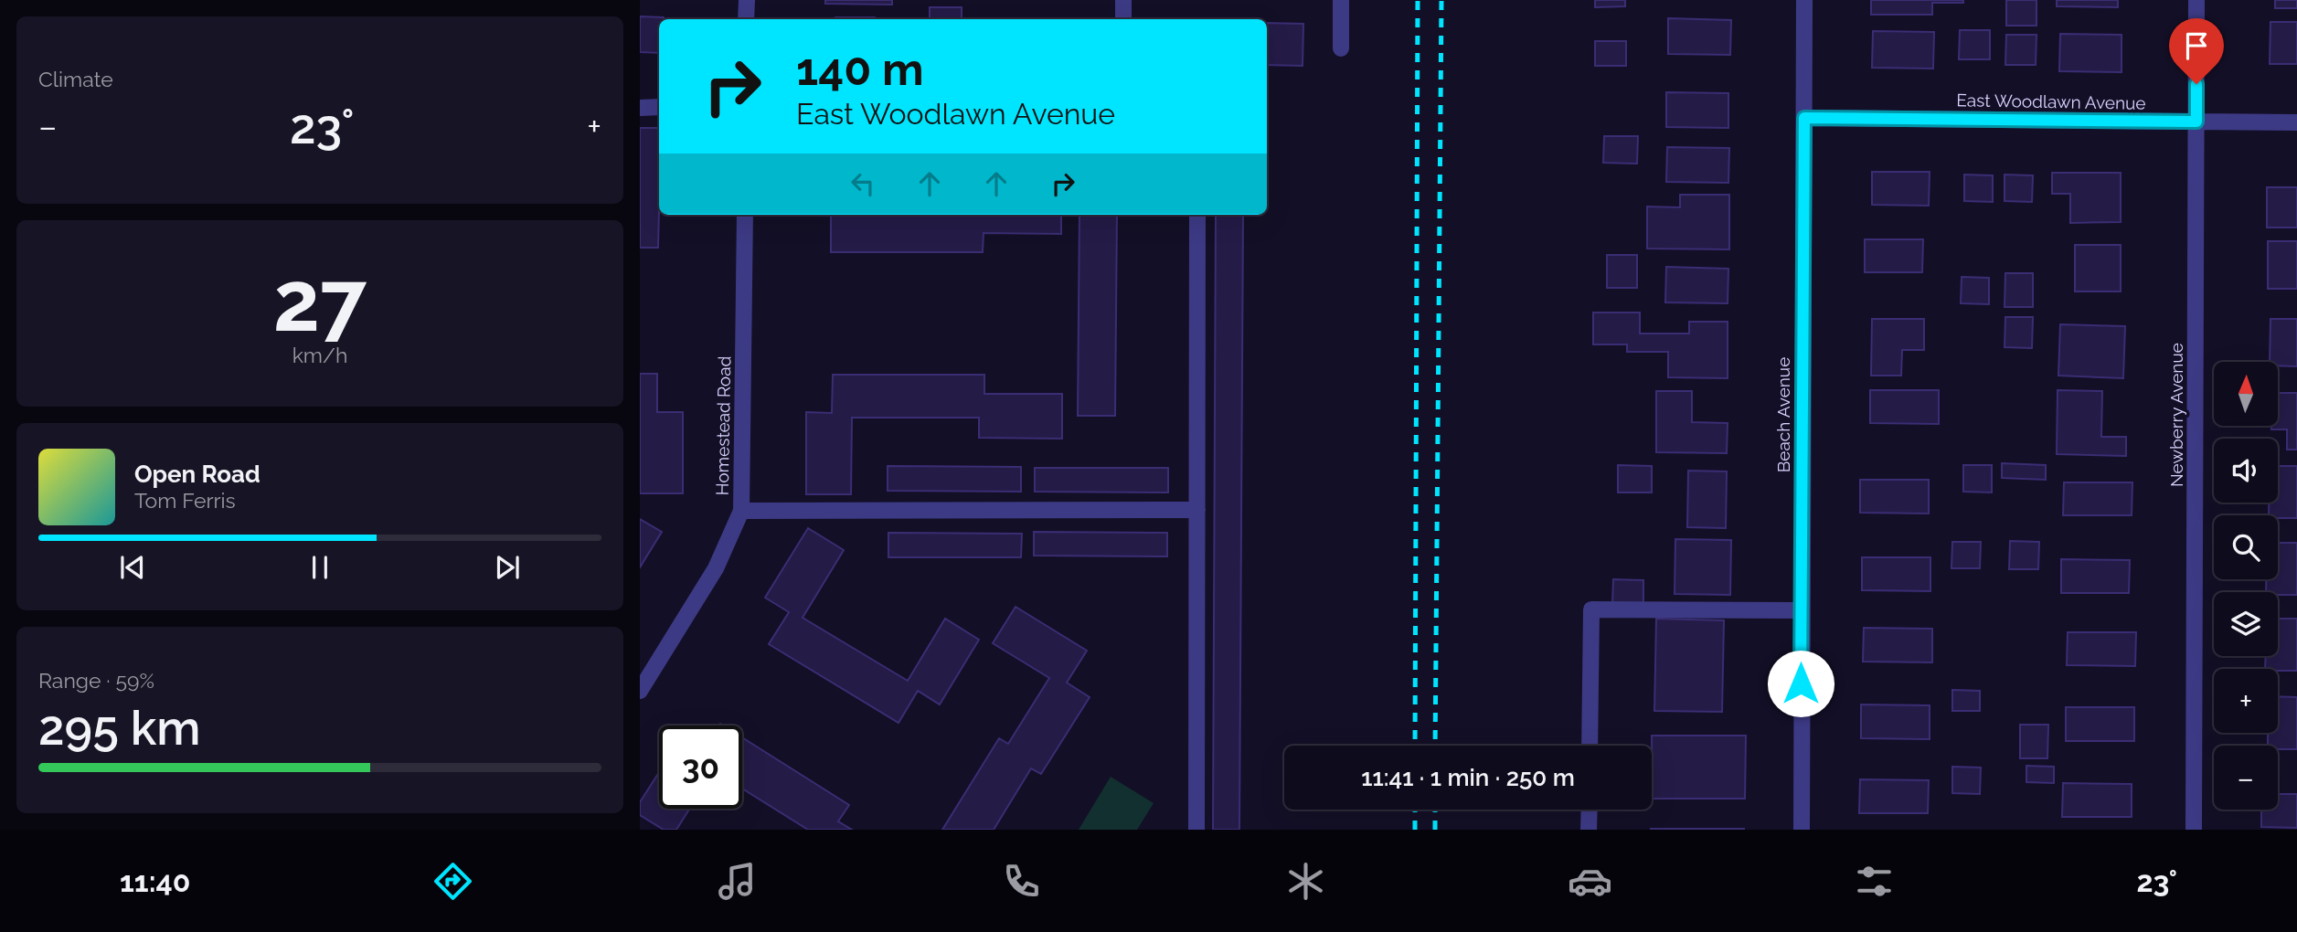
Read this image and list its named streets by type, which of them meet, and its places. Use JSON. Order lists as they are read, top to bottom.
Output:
{
  "streets": {
    "street": [
      "East Woodlawn Avenue",
      "Beach Avenue",
      "Newberry Avenue",
      "Homestead Road"
    ]
  },
  "crossings": [
    ["East Woodlawn Avenue", "Beach Avenue"],
    ["East Woodlawn Avenue", "Newberry Avenue"]
  ],
  "north": "top",
  "page": {
    "tile": [
      "Climate",
      ["27", "km/h"],
      ["Range · 59%", "295 km"]
    ],
    "turn": ["140 m", "East Woodlawn Avenue"],
    "heat": ["−", "23°", "+"],
    "map_buttons": ["+", "−"],
    "song": ["Open Road", "Tom Ferris"],
    "limit": "30",
    "trip": "11:41 · 1 min · 250 m",
    "tabs": ["11:40", "23°"]
  }
}
